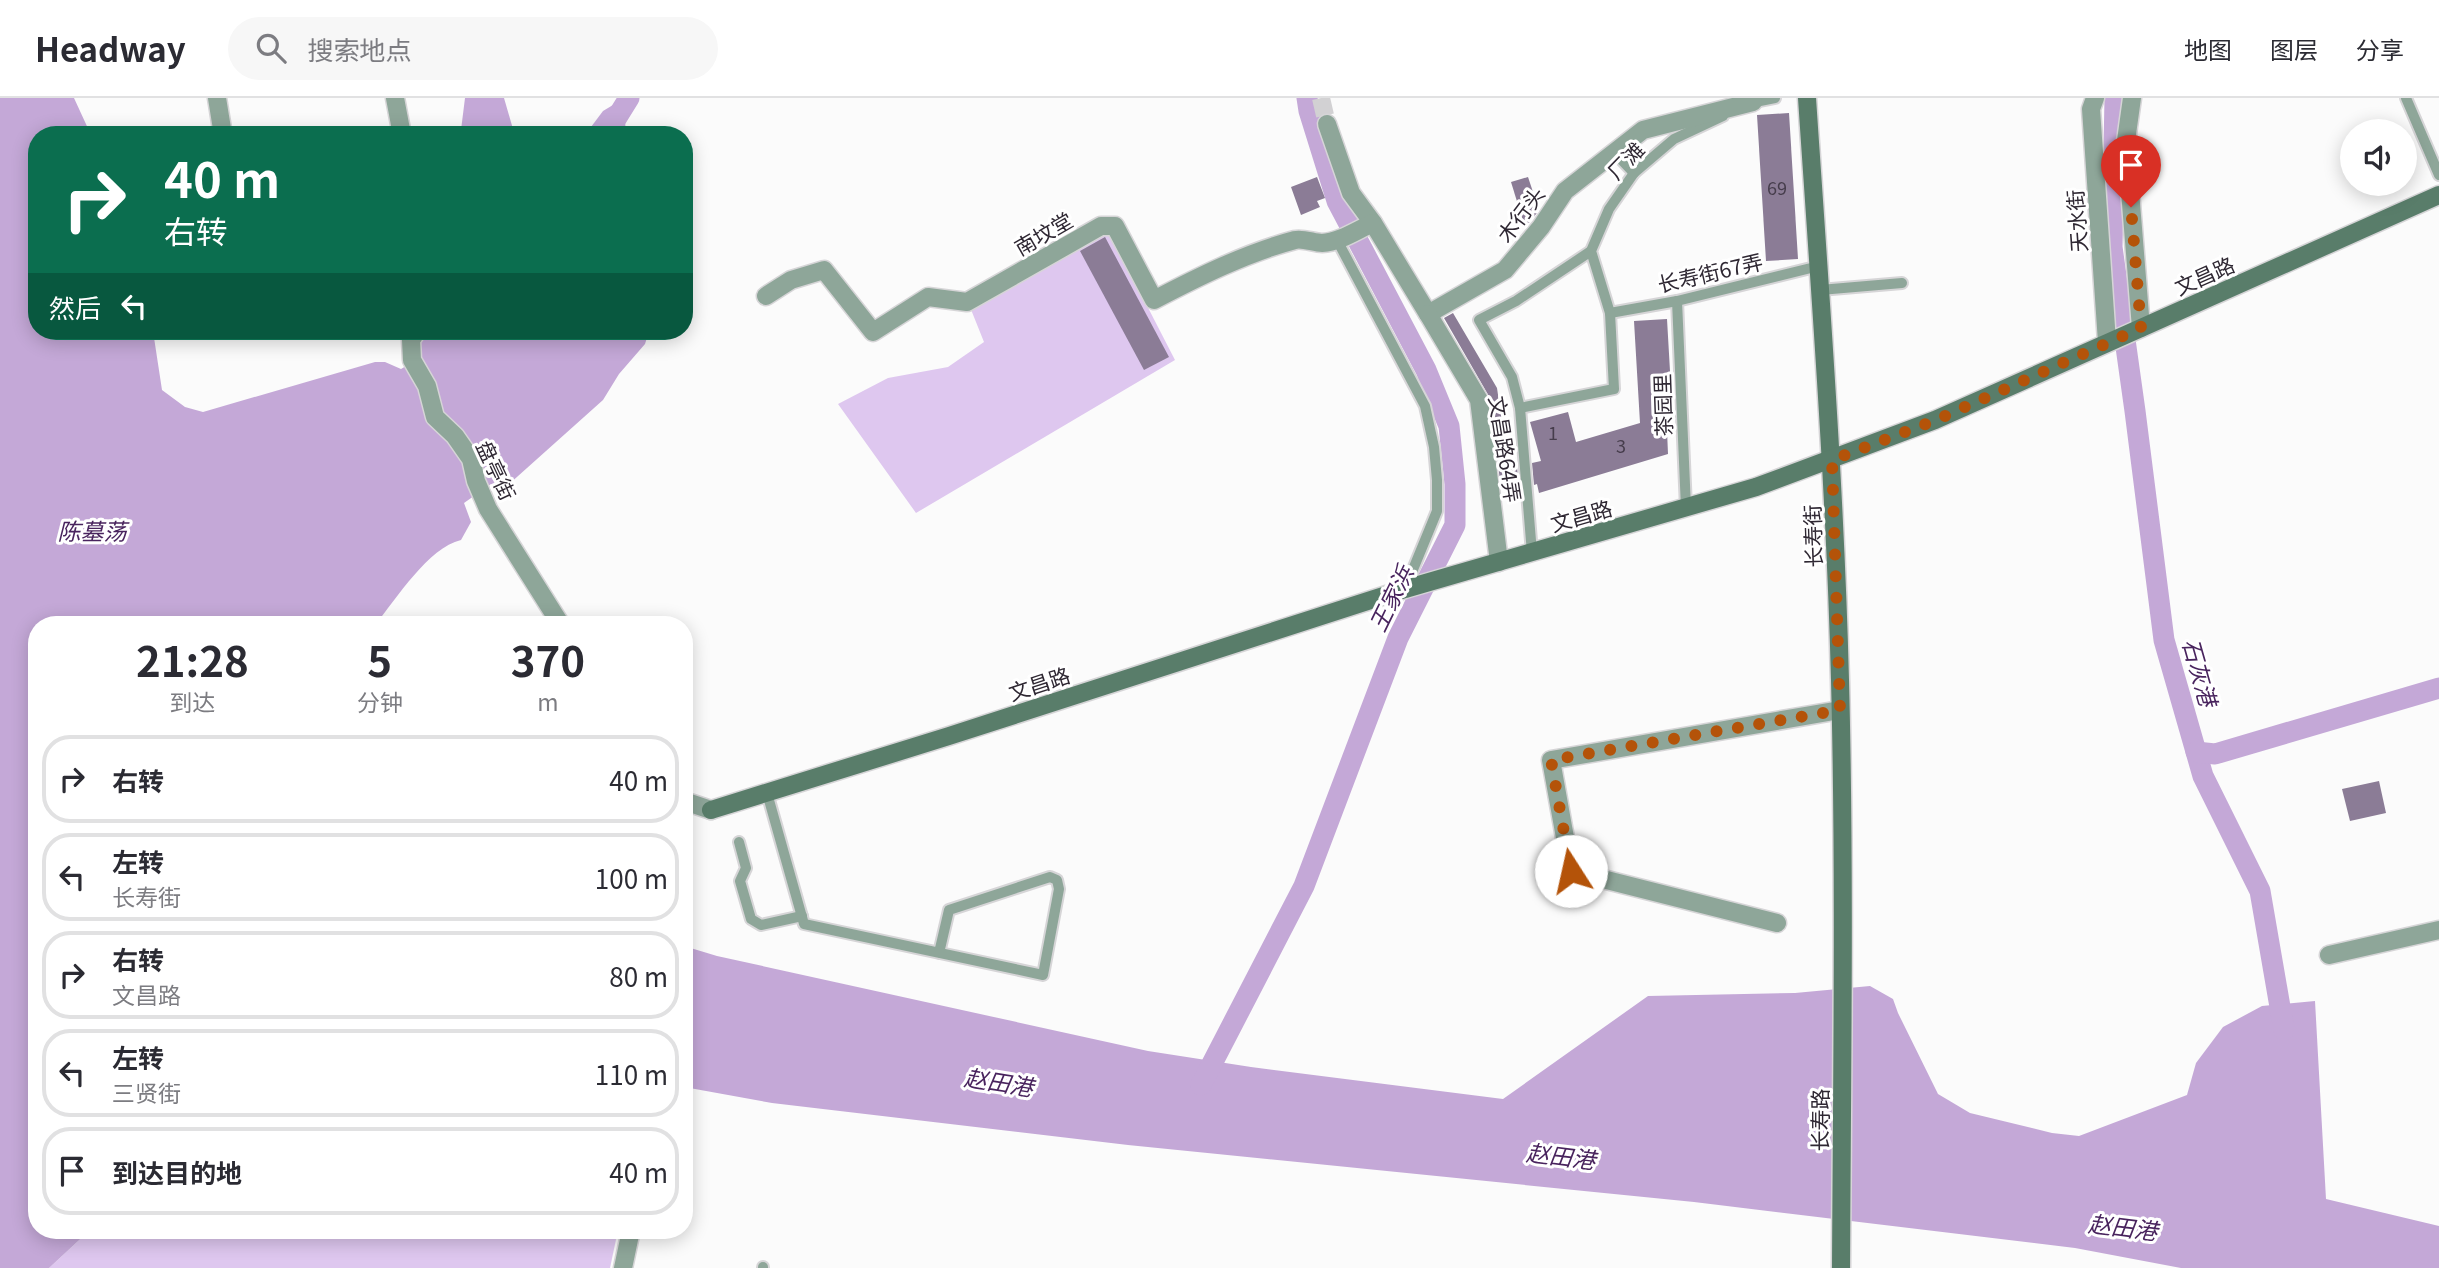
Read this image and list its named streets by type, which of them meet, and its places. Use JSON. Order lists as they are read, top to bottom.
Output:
{
  "streets": {
    "street": [
      "木行头",
      "天水街",
      "南坟堂",
      "文昌路",
      "文昌路64弄",
      "盘亭街",
      "长寿街",
      "长寿路"
    ],
    "lane": ["厂滩", "长寿街67弄", "茶园里"]
  },
  "crossings": [
    ["厂滩", "木行头"],
    ["木行头", "文昌路64弄"],
    ["天水街", "文昌路"],
    ["长寿街67弄", "茶园里"],
    ["长寿街67弄", "长寿街"],
    ["文昌路", "茶园里"],
    ["文昌路", "文昌路64弄"],
    ["文昌路", "长寿街"],
    ["长寿街", "长寿路"]
  ],
  "water": [
    "陈墓荡",
    "王家浜",
    "石灰港",
    "赵田港"
  ],
  "house_numbers": ["69", "1", "3"],
  "page": {
    "header": "Headway",
    "search": "搜索地点",
    "nav": ["地图", "图层", "分享"],
    "turn": ["40 m", "右转"],
    "then": "然后",
    "eta": [
      "21:28",
      "到达",
      "5",
      "分钟",
      "370",
      "m"
    ],
    "list": [
      {
        "name": "右转",
        "value": "40 m"
      },
      {
        "name": "左转",
        "note": "长寿街",
        "value": "100 m"
      },
      {
        "name": "右转",
        "note": "文昌路",
        "value": "80 m"
      },
      {
        "name": "左转",
        "note": "三贤街",
        "value": "110 m"
      },
      {
        "name": "到达目的地",
        "value": "40 m"
      }
    ]
  }
}
